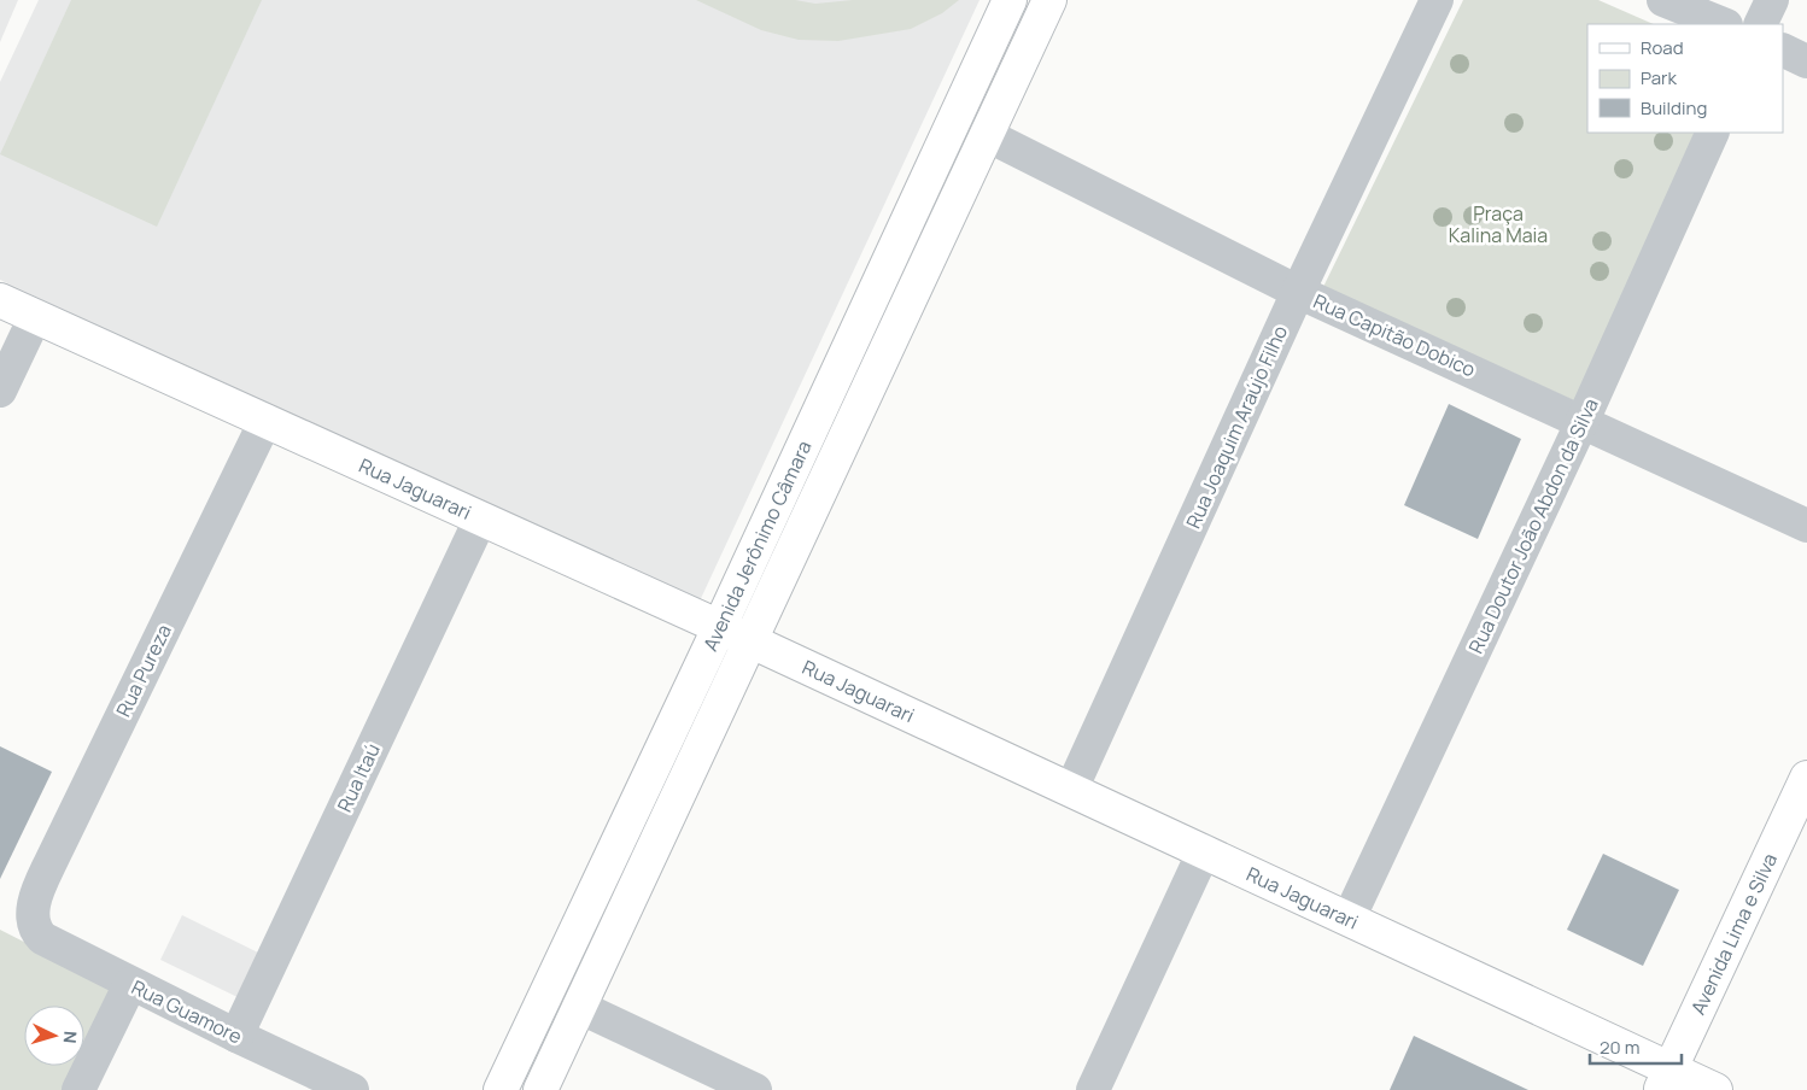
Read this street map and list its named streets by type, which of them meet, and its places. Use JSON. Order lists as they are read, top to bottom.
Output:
{
  "streets": {
    "main road": ["Rua Jaguarari", "Avenida Jerônimo Câmara", "Avenida Lima e Silva"],
    "street": [
      "Rua Capitão Dobico",
      "Rua Joaquim Araújo Filho",
      "Rua Doutor João Abdon da Silva",
      "Rua Pureza",
      "Rua Itaú",
      "Rua Guamore"
    ]
  },
  "crossings": [
    ["Rua Capitão Dobico", "Rua Joaquim Araújo Filho"],
    ["Rua Capitão Dobico", "Rua Doutor João Abdon da Silva"],
    ["Rua Capitão Dobico", "Avenida Jerônimo Câmara"],
    ["Rua Joaquim Araújo Filho", "Rua Jaguarari"],
    ["Rua Jaguarari", "Rua Doutor João Abdon da Silva"],
    ["Rua Jaguarari", "Avenida Jerônimo Câmara"],
    ["Rua Jaguarari", "Rua Pureza"],
    ["Rua Jaguarari", "Rua Itaú"],
    ["Rua Jaguarari", "Avenida Lima e Silva"],
    ["Rua Pureza", "Rua Guamore"],
    ["Rua Itaú", "Rua Guamore"]
  ],
  "parks": ["Praça Kalina Maia"],
  "legend": ["Road", "Park", "Building"],
  "scale_bar": "20 m",
  "north": "right"
}
